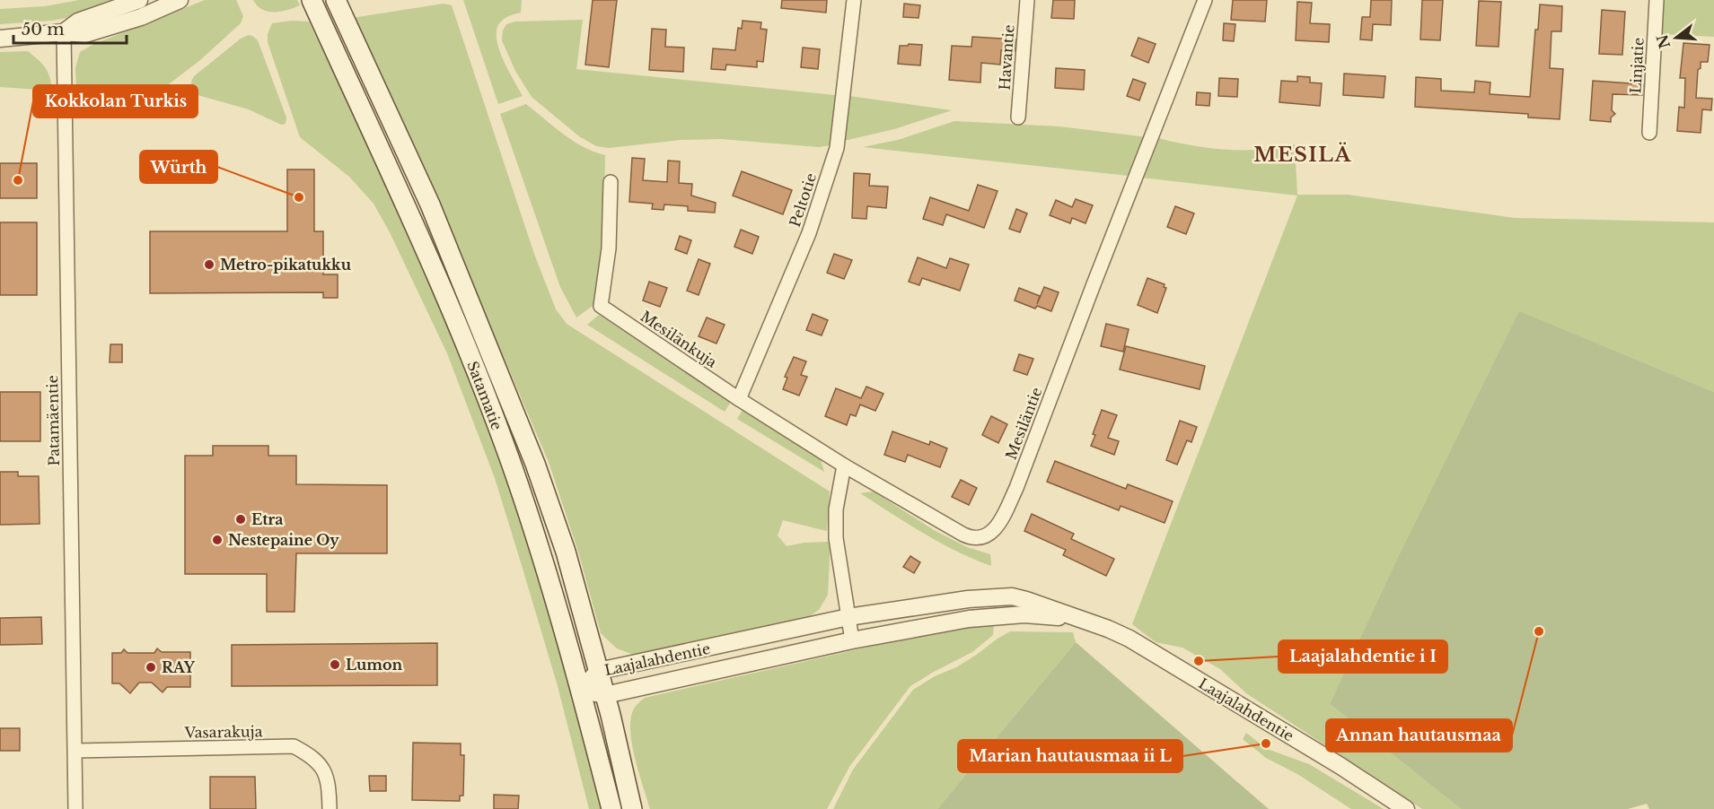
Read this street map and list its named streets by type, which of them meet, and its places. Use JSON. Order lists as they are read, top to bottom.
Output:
{
  "streets": {
    "main road": ["Satamatie"],
    "street": [
      "Havantie",
      "Linjatie",
      "Peltotie",
      "Mesilänkuja",
      "Patamäentie",
      "Mesiläntie",
      "Laajalahdentie",
      "Vasarakuja"
    ]
  },
  "crossings": [
    ["Peltotie", "Mesilänkuja"],
    ["Mesilänkuja", "Mesiläntie"],
    ["Satamatie", "Laajalahdentie"],
    ["Patamäentie", "Vasarakuja"]
  ],
  "districts": ["MESILÄ"],
  "places": [
    "Kokkolan Turkis",
    "Würth",
    "Metro-pikatukku",
    "Etra",
    "Nestepaine Oy",
    "Annan hautausmaa",
    "Laajalahdentie i I",
    "Lumon",
    "RAY",
    "Marian hautausmaa ii L"
  ],
  "scale_bar": "50 m",
  "north": "left"
}
